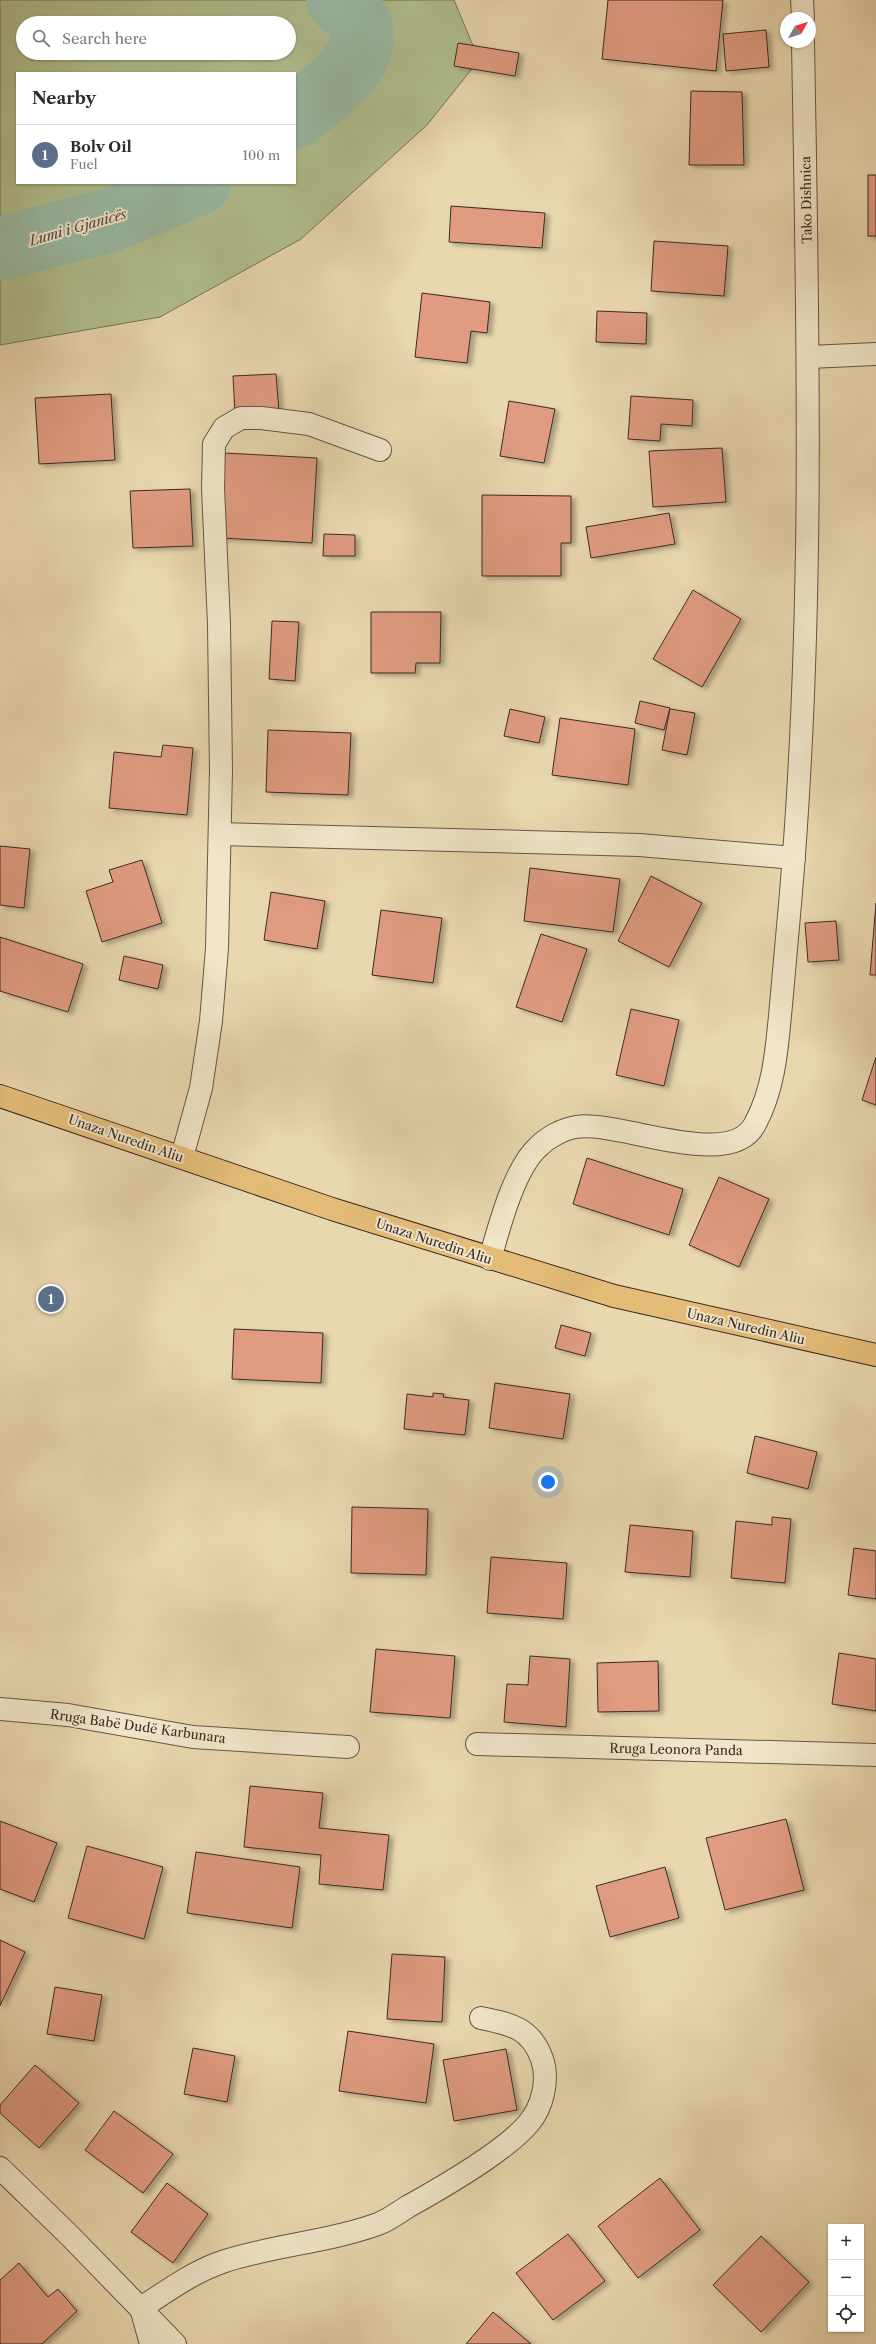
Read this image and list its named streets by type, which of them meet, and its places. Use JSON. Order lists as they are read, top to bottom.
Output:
{
  "streets": {
    "main road": ["Unaza Nuredin Aliu"],
    "street": ["Tako Dishnica", "Rruga Babë Dudë Karbunara", "Rruga Leonora Panda"]
  },
  "crossings": [
    ["Tako Dishnica", "Unaza Nuredin Aliu"]
  ],
  "water": ["Lumi i Gjanicës"],
  "north": "top right",
  "page": {
    "search": "Search here",
    "heading": "Nearby",
    "list": [
      {
        "mark": "1",
        "name": "Bolv Oil",
        "note": "Fuel",
        "value": "100 m"
      }
    ],
    "pins": "1",
    "map_buttons": ["+", "−"]
  }
}
